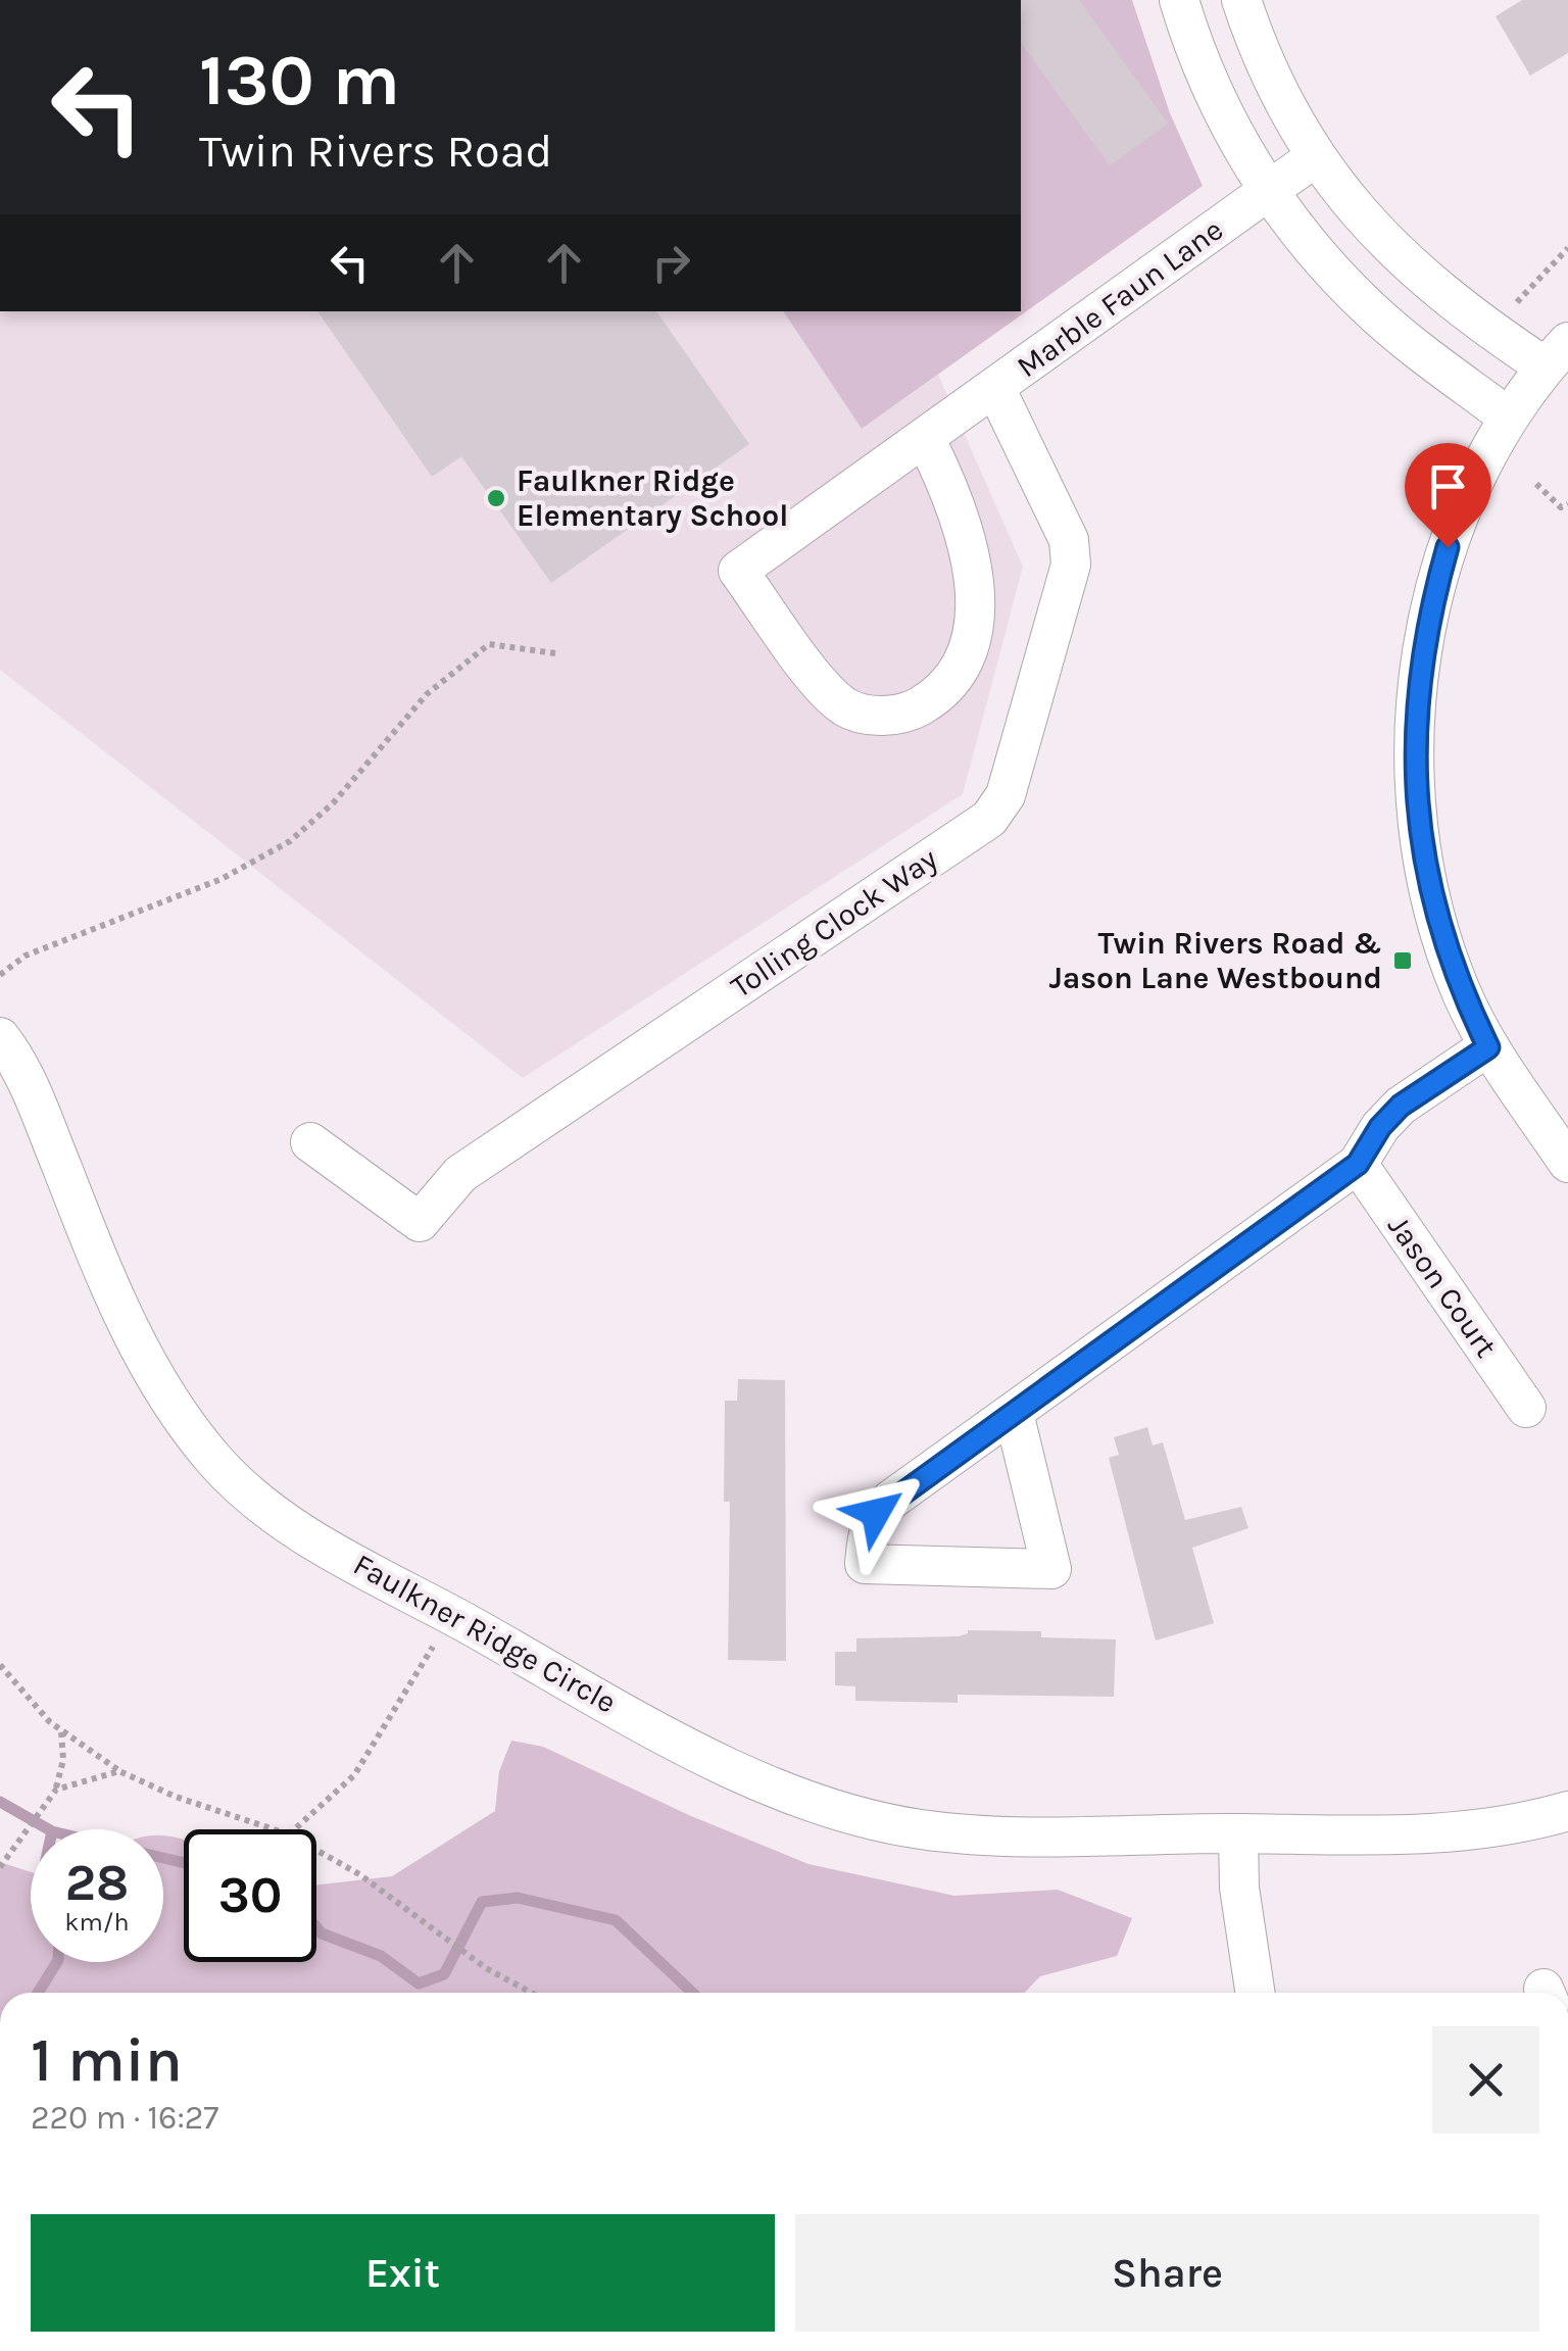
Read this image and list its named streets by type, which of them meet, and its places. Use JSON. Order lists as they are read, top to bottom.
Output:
{
  "streets": {
    "street": [
      "Marble Faun Lane",
      "Tolling Clock Way",
      "Jason Court",
      "Faulkner Ridge Circle"
    ]
  },
  "crossings": [
    ["Marble Faun Lane", "Tolling Clock Way"]
  ],
  "places": {
    "other": ["Faulkner Ridge Elementary School"],
    "transit": ["Twin Rivers Road & Jason Lane Westbound"]
  },
  "page": {
    "turn": ["130 m", "Twin Rivers Road"],
    "speed": "28 km/h",
    "limit": "30",
    "heading": ["1 min", "220 m · 16:27"],
    "buttons": ["Exit", "Share"]
  }
}
